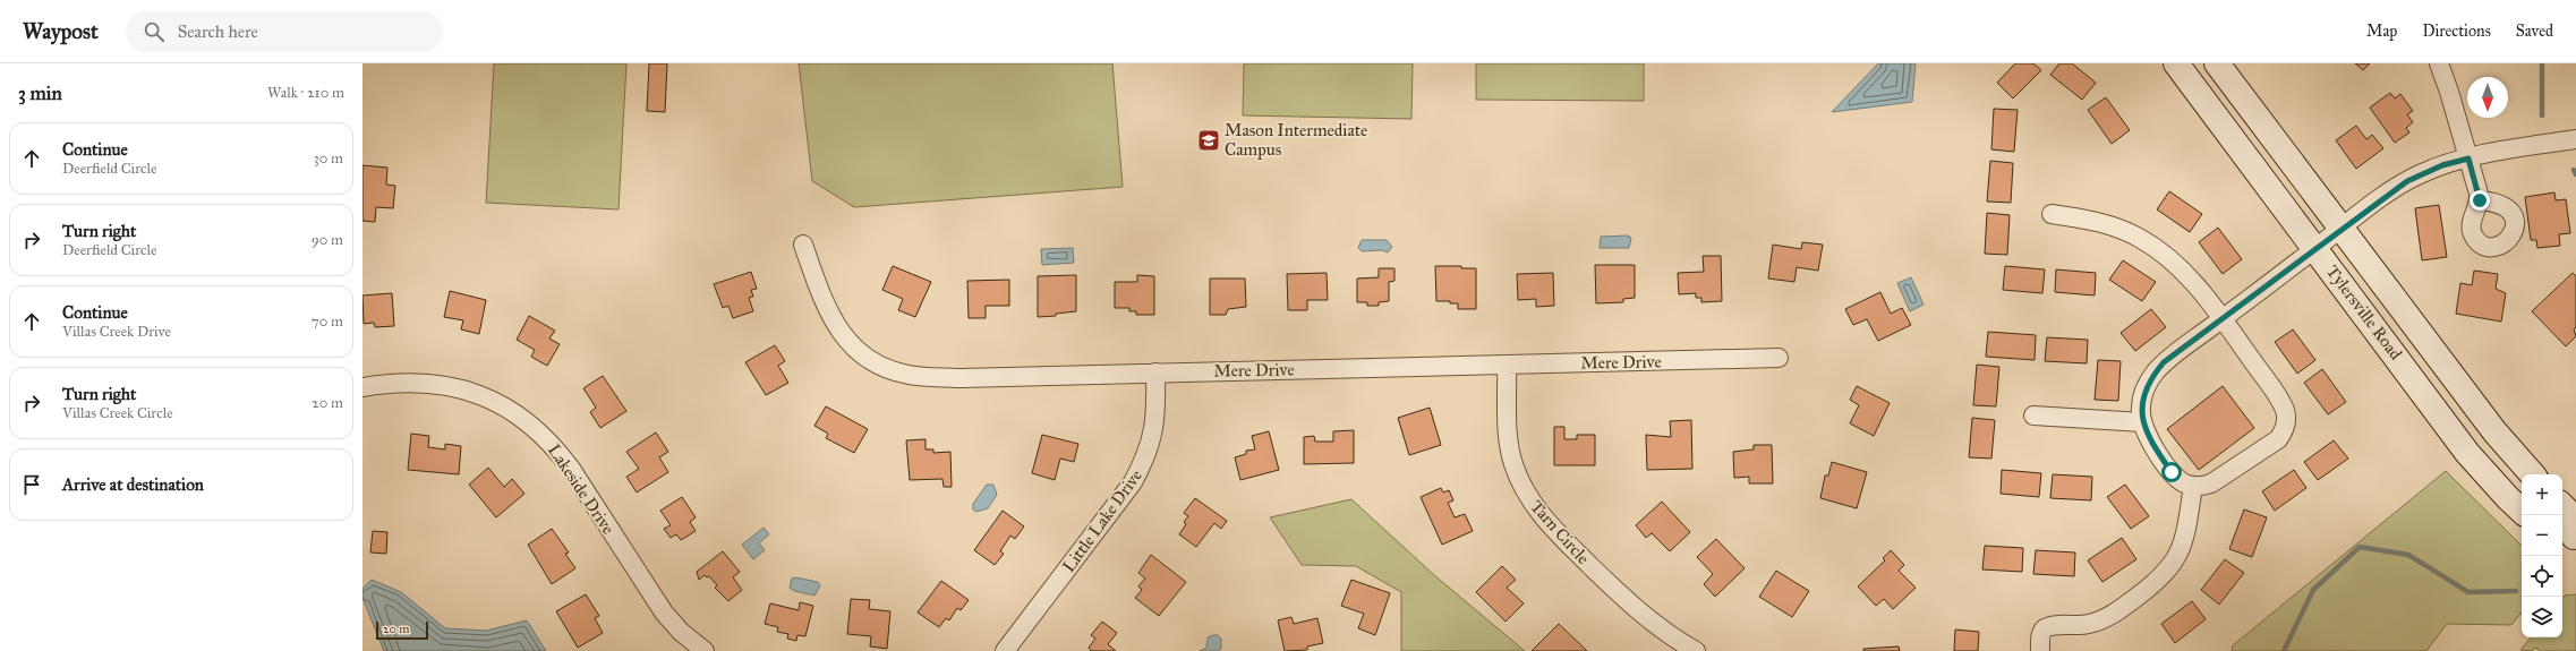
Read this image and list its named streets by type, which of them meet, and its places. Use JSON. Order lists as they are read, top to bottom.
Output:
{
  "streets": {
    "main road": ["Tylersville Road"],
    "street": [
      "Mere Drive",
      "Lakeside Drive",
      "Little Lake Drive",
      "Tarn Circle"
    ]
  },
  "crossings": [
    ["Mere Drive", "Little Lake Drive"],
    ["Mere Drive", "Tarn Circle"]
  ],
  "places": {
    "school or university": ["Mason Intermediate Campus"]
  },
  "scale_bar": "20 m",
  "north": "bottom",
  "page": {
    "header": "Waypost",
    "search": "Search here",
    "nav": ["Map", "Directions", "Saved"],
    "heading": ["3 min", "Walk · 210 m"],
    "list": [
      ["Continue", "Deerfield Circle", "30 m"],
      ["Turn right", "Deerfield Circle", "90 m"],
      ["Continue", "Villas Creek Drive", "70 m"],
      ["Turn right", "Villas Creek Circle", "20 m"],
      "Arrive at destination"
    ],
    "map_buttons": ["+", "−"],
    "scale": "20 m"
  }
}
